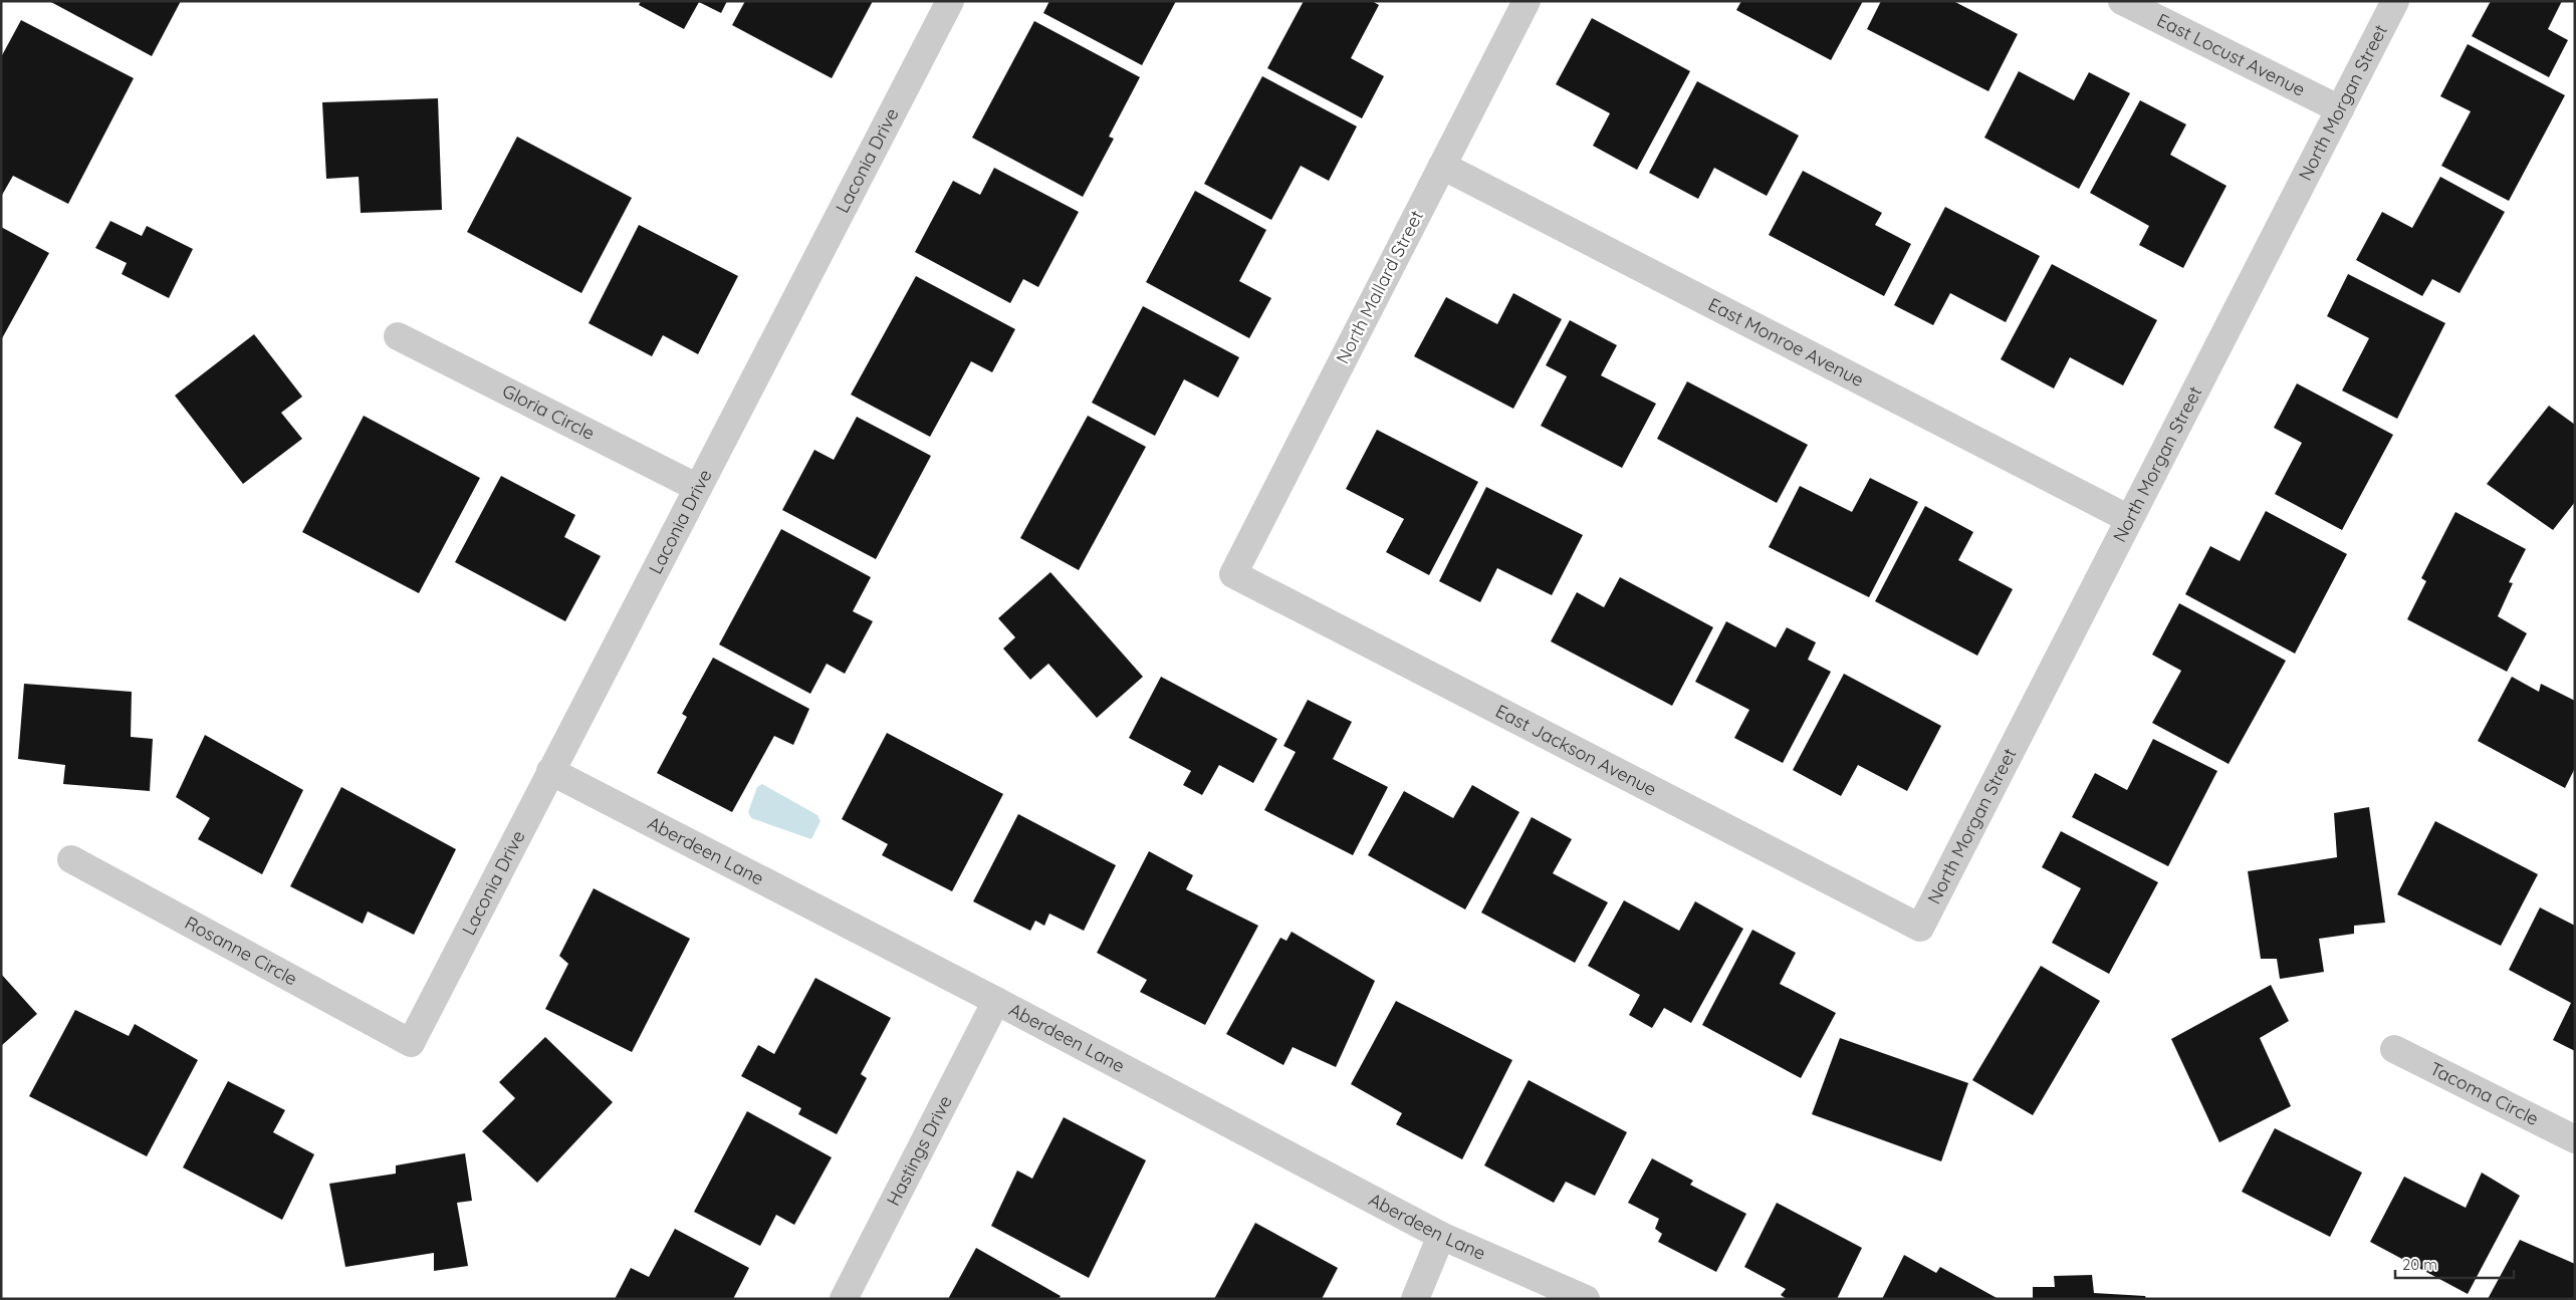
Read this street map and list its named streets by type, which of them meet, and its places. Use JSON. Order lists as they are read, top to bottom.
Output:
{
  "streets": {
    "street": [
      "East Locust Avenue",
      "North Morgan Street",
      "Laconia Drive",
      "North Mallard Street",
      "East Monroe Avenue",
      "Gloria Circle",
      "East Jackson Avenue",
      "Aberdeen Lane",
      "Rosanne Circle",
      "Tacoma Circle",
      "Hastings Drive"
    ]
  },
  "crossings": [
    ["East Locust Avenue", "North Morgan Street"],
    ["North Morgan Street", "East Monroe Avenue"],
    ["North Morgan Street", "East Jackson Avenue"],
    ["Laconia Drive", "Gloria Circle"],
    ["Laconia Drive", "Aberdeen Lane"],
    ["Laconia Drive", "Rosanne Circle"],
    ["North Mallard Street", "East Monroe Avenue"],
    ["North Mallard Street", "East Jackson Avenue"],
    ["Aberdeen Lane", "Hastings Drive"]
  ],
  "scale_bar": "20 m"
}
